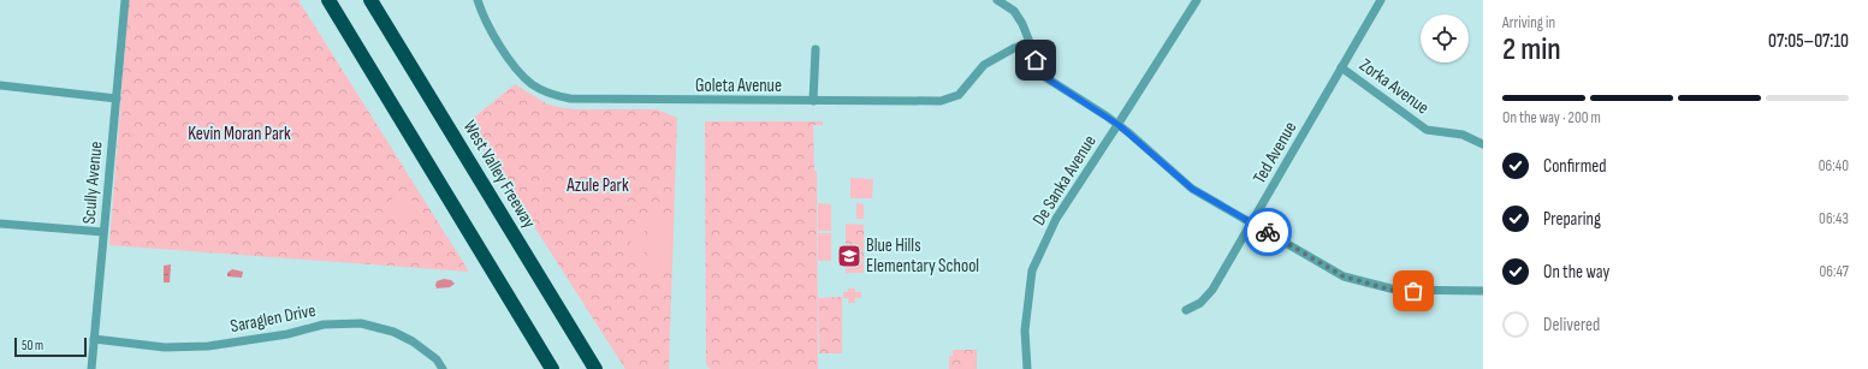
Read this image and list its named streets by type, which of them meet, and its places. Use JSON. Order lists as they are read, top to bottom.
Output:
{
  "streets": {
    "highway": ["West Valley Freeway"],
    "street": [
      "Goleta Avenue",
      "Zorka Avenue",
      "Ted Avenue",
      "De Sanka Avenue",
      "Scully Avenue",
      "Saraglen Drive"
    ]
  },
  "crossings": [
    ["Zorka Avenue", "Ted Avenue"],
    ["Scully Avenue", "Saraglen Drive"]
  ],
  "parks": ["Kevin Moran Park", "Azule Park"],
  "places": {
    "school or university": ["Blue Hills Elementary School"]
  },
  "scale_bar": "50 m",
  "page": {
    "heading": ["2 min", "Arriving in", "07:05–07:10"],
    "bar": "On the way · 200 m",
    "list": [
      ["Confirmed", "06:40"],
      ["Preparing", "06:43"],
      ["On the way", "06:47"],
      "Delivered"
    ],
    "scale": "50 m"
  }
}
